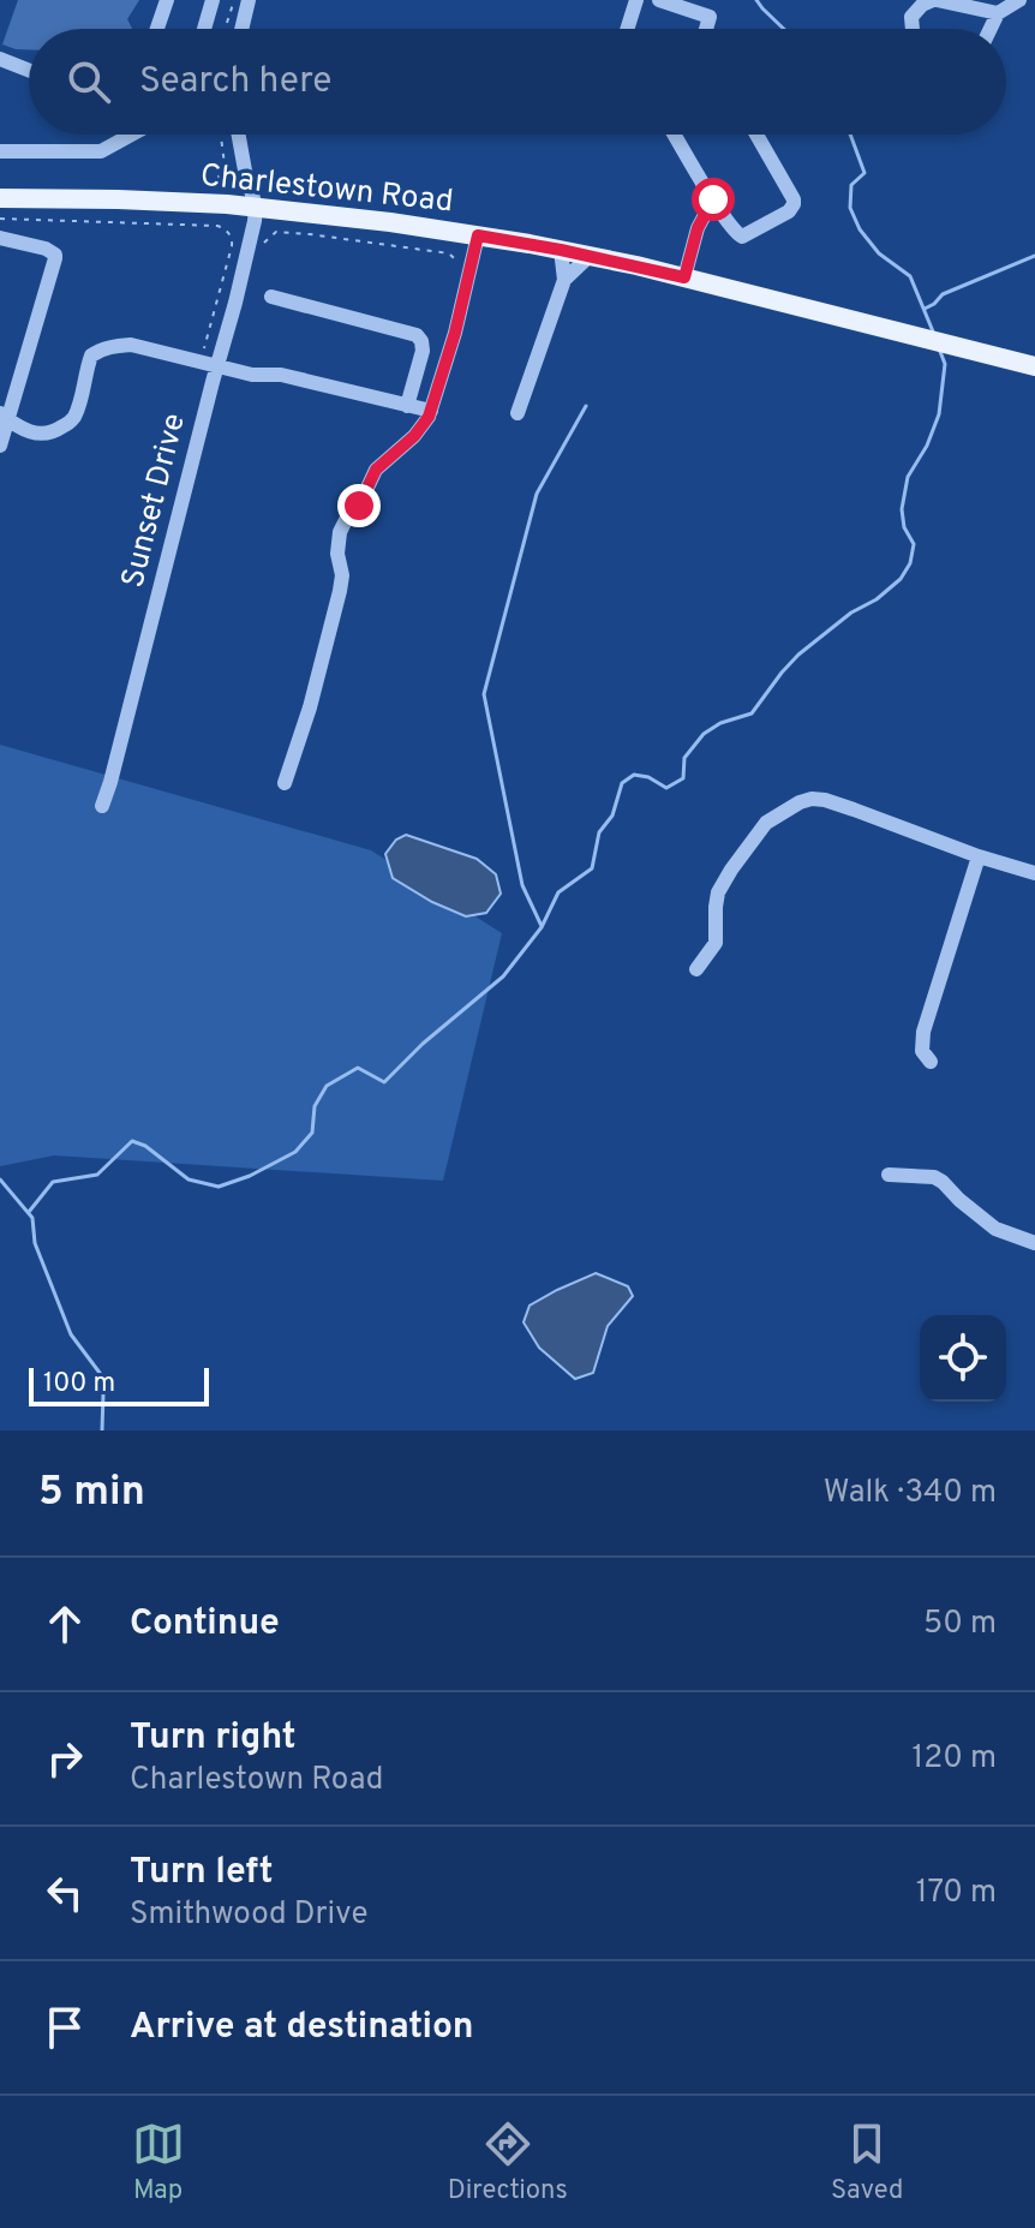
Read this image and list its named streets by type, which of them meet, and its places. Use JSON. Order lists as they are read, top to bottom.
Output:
{
  "streets": {
    "main road": ["Charlestown Road"],
    "street": ["Sunset Drive"]
  },
  "crossings": [
    ["Charlestown Road", "Sunset Drive"]
  ],
  "scale_bar": "100 m",
  "page": {
    "search": "Search here",
    "scale": "100 m",
    "heading": ["5 min", "Walk · 340 m"],
    "list": [
      ["Continue", "50 m"],
      ["Turn right", "Charlestown Road", "120 m"],
      ["Turn left", "Smithwood Drive", "170 m"],
      "Arrive at destination"
    ],
    "nav": ["Map", "Directions", "Saved"]
  }
}
